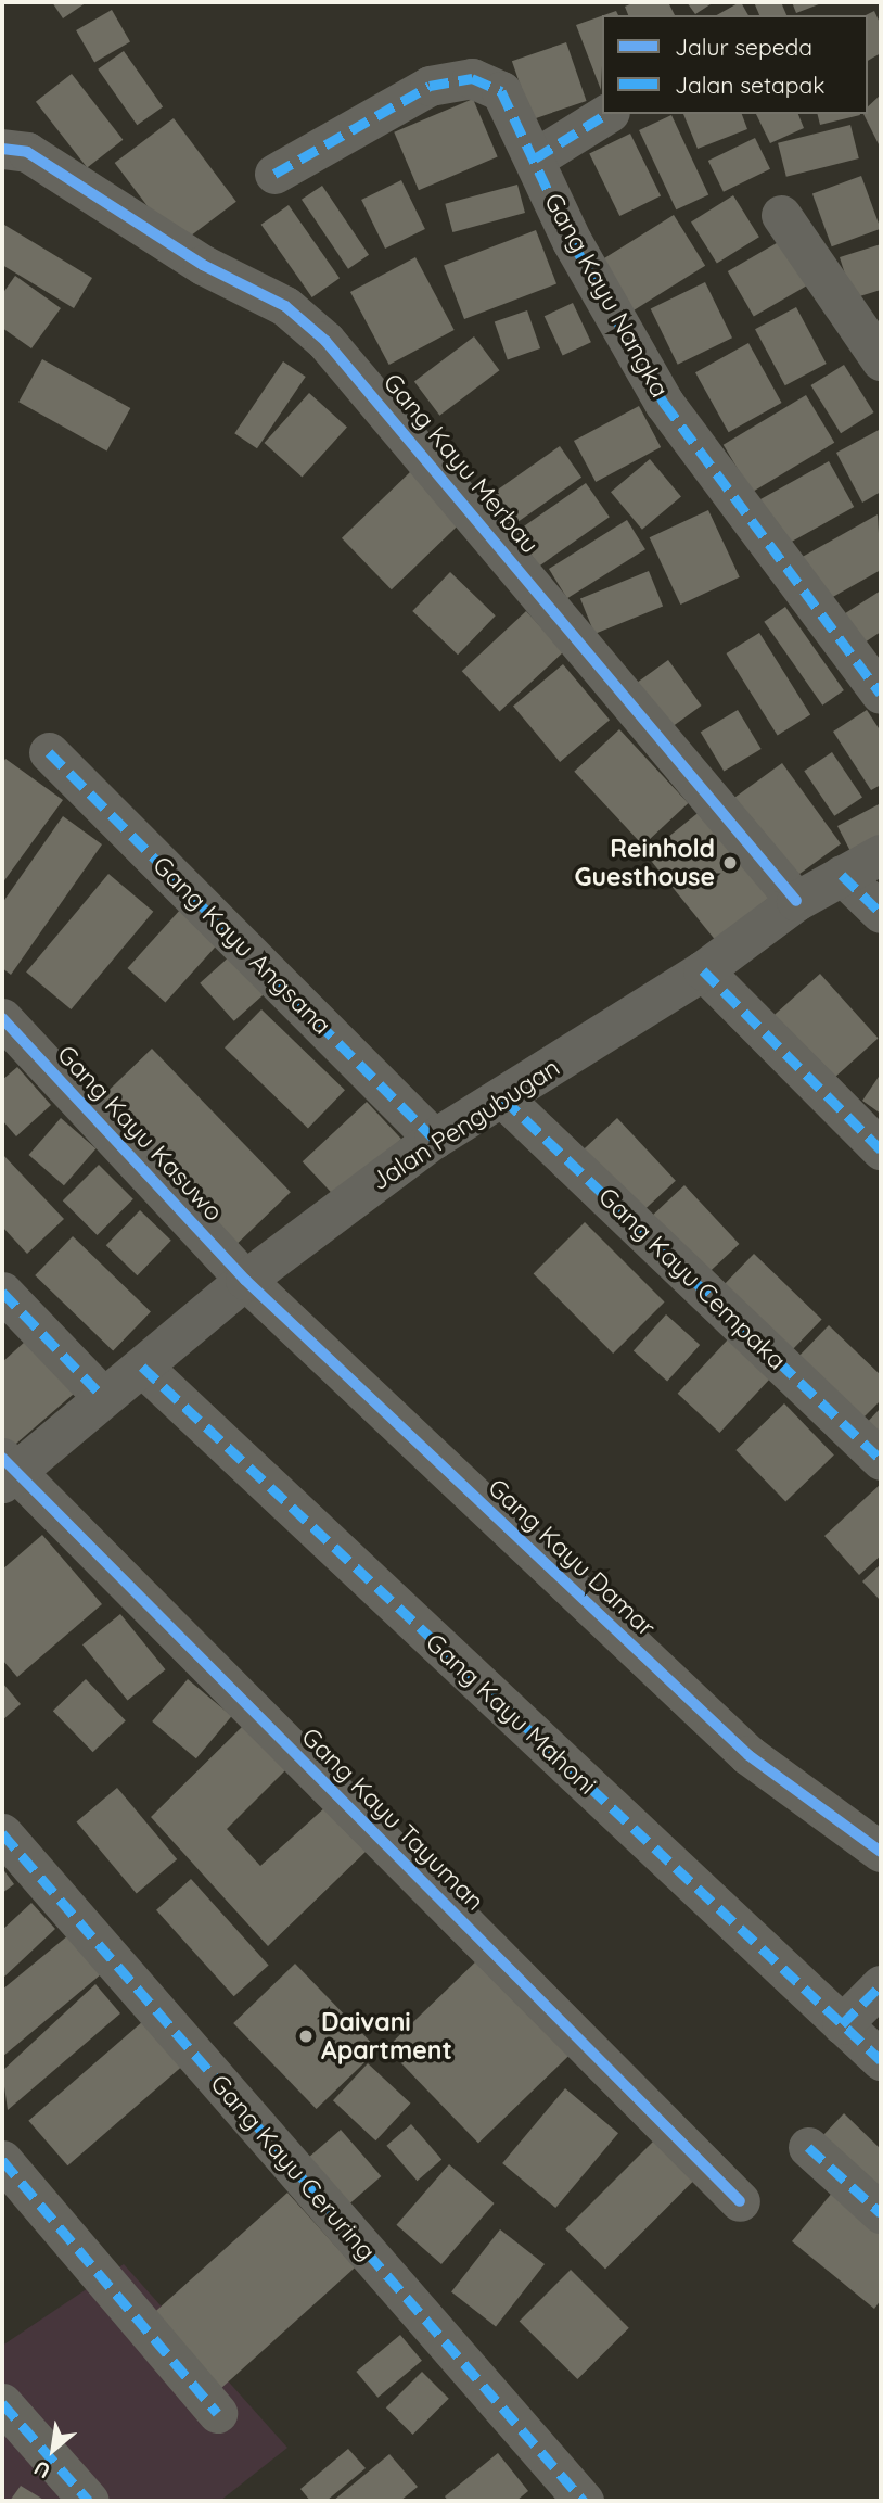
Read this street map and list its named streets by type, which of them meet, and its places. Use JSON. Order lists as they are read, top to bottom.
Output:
{
  "streets": {
    "street": [
      "Gang Kayu Nangka",
      "Gang Kayu Merbau",
      "Gang Kayu Angsana",
      "Jalan Pengubugan",
      "Gang Kayu Kasuwo",
      "Gang Kayu Cempaka",
      "Gang Kayu Damar",
      "Gang Kayu Mahoni",
      "Gang Kayu Tayuman",
      "Gang Kayu Ceruring"
    ]
  },
  "crossings": [
    ["Gang Kayu Merbau", "Jalan Pengubugan"],
    ["Gang Kayu Angsana", "Jalan Pengubugan"],
    ["Jalan Pengubugan", "Gang Kayu Kasuwo"],
    ["Jalan Pengubugan", "Gang Kayu Cempaka"],
    ["Jalan Pengubugan", "Gang Kayu Damar"],
    ["Jalan Pengubugan", "Gang Kayu Mahoni"],
    ["Jalan Pengubugan", "Gang Kayu Tayuman"],
    ["Gang Kayu Kasuwo", "Gang Kayu Damar"]
  ],
  "places": ["Reinhold Guesthouse", "Daivani Apartment"],
  "legend": ["Jalur sepeda", "Jalan setapak"],
  "north": "bottom left"
}
